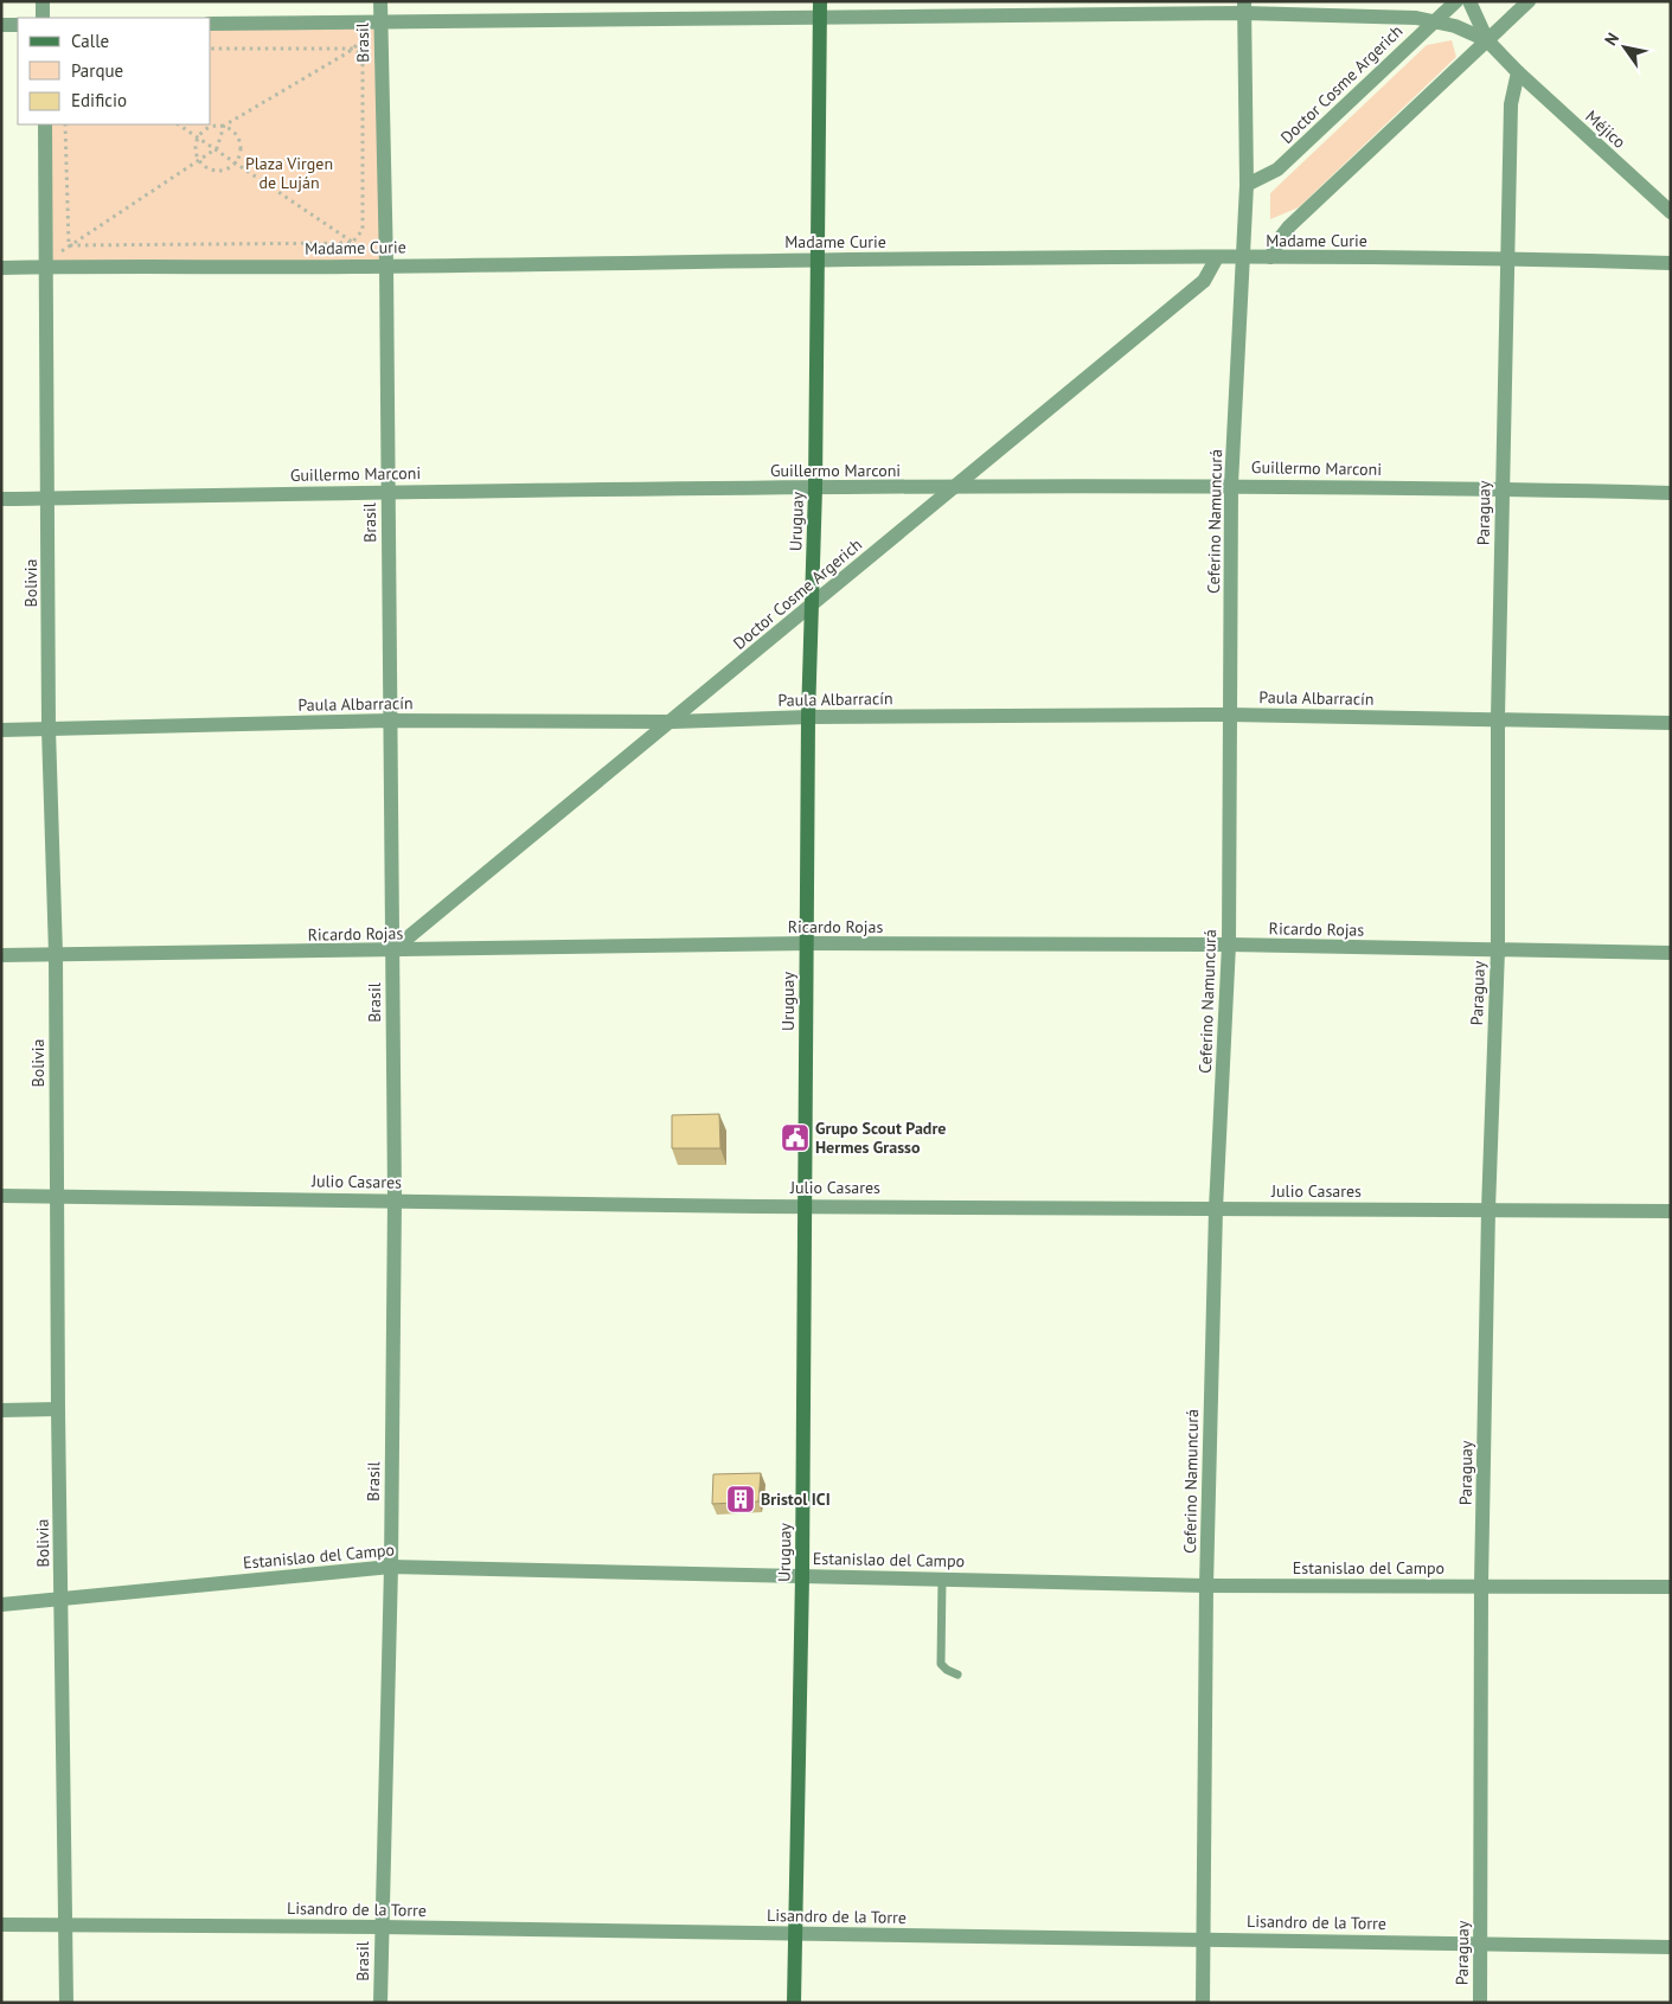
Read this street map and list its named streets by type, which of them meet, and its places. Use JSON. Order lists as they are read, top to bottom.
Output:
{
  "streets": {
    "street": [
      "Brasil",
      "Doctor Cosme Argerich",
      "Méjico",
      "Madame Curie",
      "Guillermo Marconi",
      "Paraguay",
      "Uruguay",
      "Ceferino Namuncurá",
      "Bolivia",
      "Paula Albarracín",
      "Ricardo Rojas",
      "Julio Casares",
      "Estanislao del Campo",
      "Lisandro de la Torre"
    ]
  },
  "crossings": [
    ["Brasil", "Doctor Cosme Argerich"],
    ["Brasil", "Madame Curie"],
    ["Brasil", "Guillermo Marconi"],
    ["Brasil", "Paula Albarracín"],
    ["Brasil", "Ricardo Rojas"],
    ["Brasil", "Julio Casares"],
    ["Brasil", "Estanislao del Campo"],
    ["Brasil", "Lisandro de la Torre"],
    ["Doctor Cosme Argerich", "Madame Curie"],
    ["Doctor Cosme Argerich", "Guillermo Marconi"],
    ["Doctor Cosme Argerich", "Uruguay"],
    ["Doctor Cosme Argerich", "Ceferino Namuncurá"],
    ["Doctor Cosme Argerich", "Paula Albarracín"],
    ["Doctor Cosme Argerich", "Ricardo Rojas"],
    ["Méjico", "Paraguay"],
    ["Madame Curie", "Paraguay"],
    ["Madame Curie", "Uruguay"],
    ["Madame Curie", "Ceferino Namuncurá"],
    ["Madame Curie", "Bolivia"],
    ["Guillermo Marconi", "Paraguay"],
    ["Guillermo Marconi", "Uruguay"],
    ["Guillermo Marconi", "Ceferino Namuncurá"],
    ["Guillermo Marconi", "Bolivia"],
    ["Paraguay", "Paula Albarracín"],
    ["Paraguay", "Ricardo Rojas"],
    ["Paraguay", "Julio Casares"],
    ["Paraguay", "Estanislao del Campo"],
    ["Paraguay", "Lisandro de la Torre"],
    ["Uruguay", "Paula Albarracín"],
    ["Uruguay", "Ricardo Rojas"],
    ["Uruguay", "Julio Casares"],
    ["Uruguay", "Estanislao del Campo"],
    ["Uruguay", "Lisandro de la Torre"],
    ["Ceferino Namuncurá", "Paula Albarracín"],
    ["Ceferino Namuncurá", "Ricardo Rojas"],
    ["Ceferino Namuncurá", "Julio Casares"],
    ["Ceferino Namuncurá", "Estanislao del Campo"],
    ["Ceferino Namuncurá", "Lisandro de la Torre"],
    ["Bolivia", "Paula Albarracín"],
    ["Bolivia", "Ricardo Rojas"],
    ["Bolivia", "Julio Casares"],
    ["Bolivia", "Estanislao del Campo"],
    ["Bolivia", "Lisandro de la Torre"]
  ],
  "parks": ["Plaza Virgen de Luján"],
  "places": {
    "public building": ["Grupo Scout Padre Hermes Grasso"],
    "building": ["Bristol ICI"]
  },
  "legend": ["Calle", "Parque", "Edificio"],
  "north": "top left"
}
